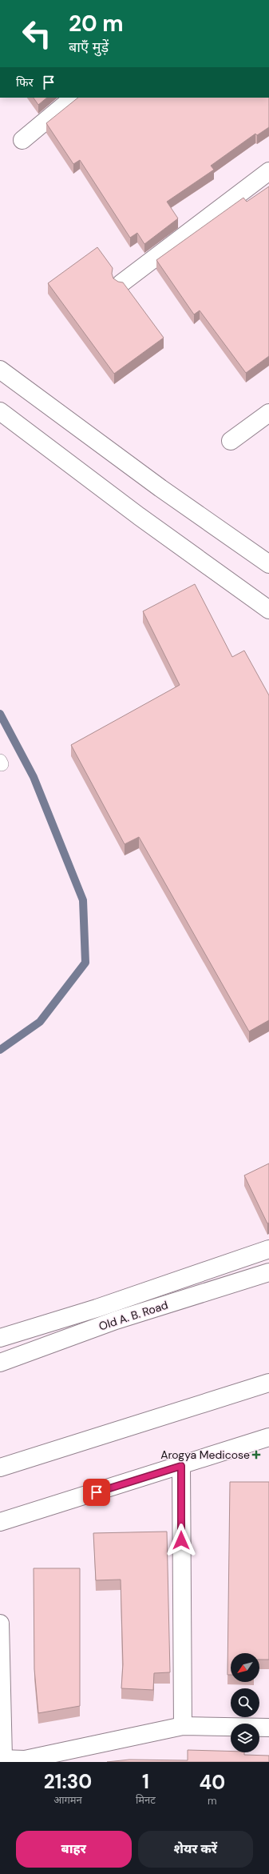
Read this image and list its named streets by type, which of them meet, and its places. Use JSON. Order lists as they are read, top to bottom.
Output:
{
  "streets": {
    "street": ["Old A. B. Road"]
  },
  "places": {
    "health": ["Arogya Medicose"]
  },
  "north": "bottom left",
  "page": {
    "turn": ["20 m", "बाएँ मुड़ें"],
    "then": "फिर",
    "eta": [
      "21:30",
      "आगमन",
      "1",
      "मिनट",
      "40",
      "m"
    ],
    "buttons": ["बाहर", "शेयर करें"]
  }
}
